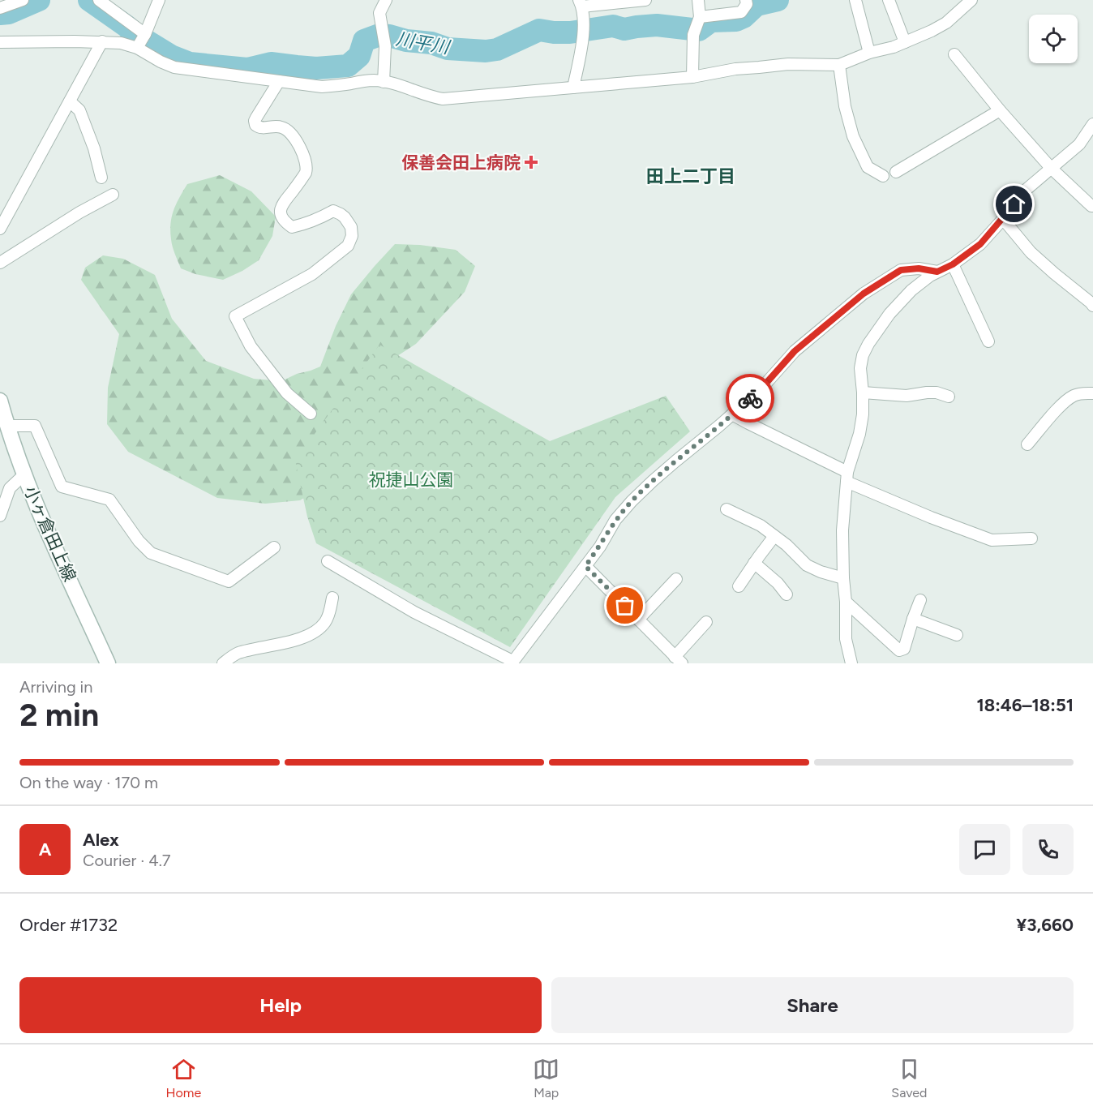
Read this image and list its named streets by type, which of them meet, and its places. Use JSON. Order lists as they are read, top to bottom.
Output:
{
  "streets": {
    "main road": ["小ヶ倉田上線"]
  },
  "districts": ["田上二丁目"],
  "water": ["川平川"],
  "parks": ["祝捷山公園"],
  "places": {
    "health": ["保善会田上病院"]
  },
  "page": {
    "heading": ["2 min", "Arriving in", "18:46–18:51"],
    "panel": [
      "Alex",
      "Courier · 4.7",
      "Order #1732",
      "¥3,660"
    ],
    "bar": "On the way · 170 m",
    "round": "A",
    "buttons": ["Help", "Share"],
    "tabs": ["Home", "Map", "Saved"]
  }
}
